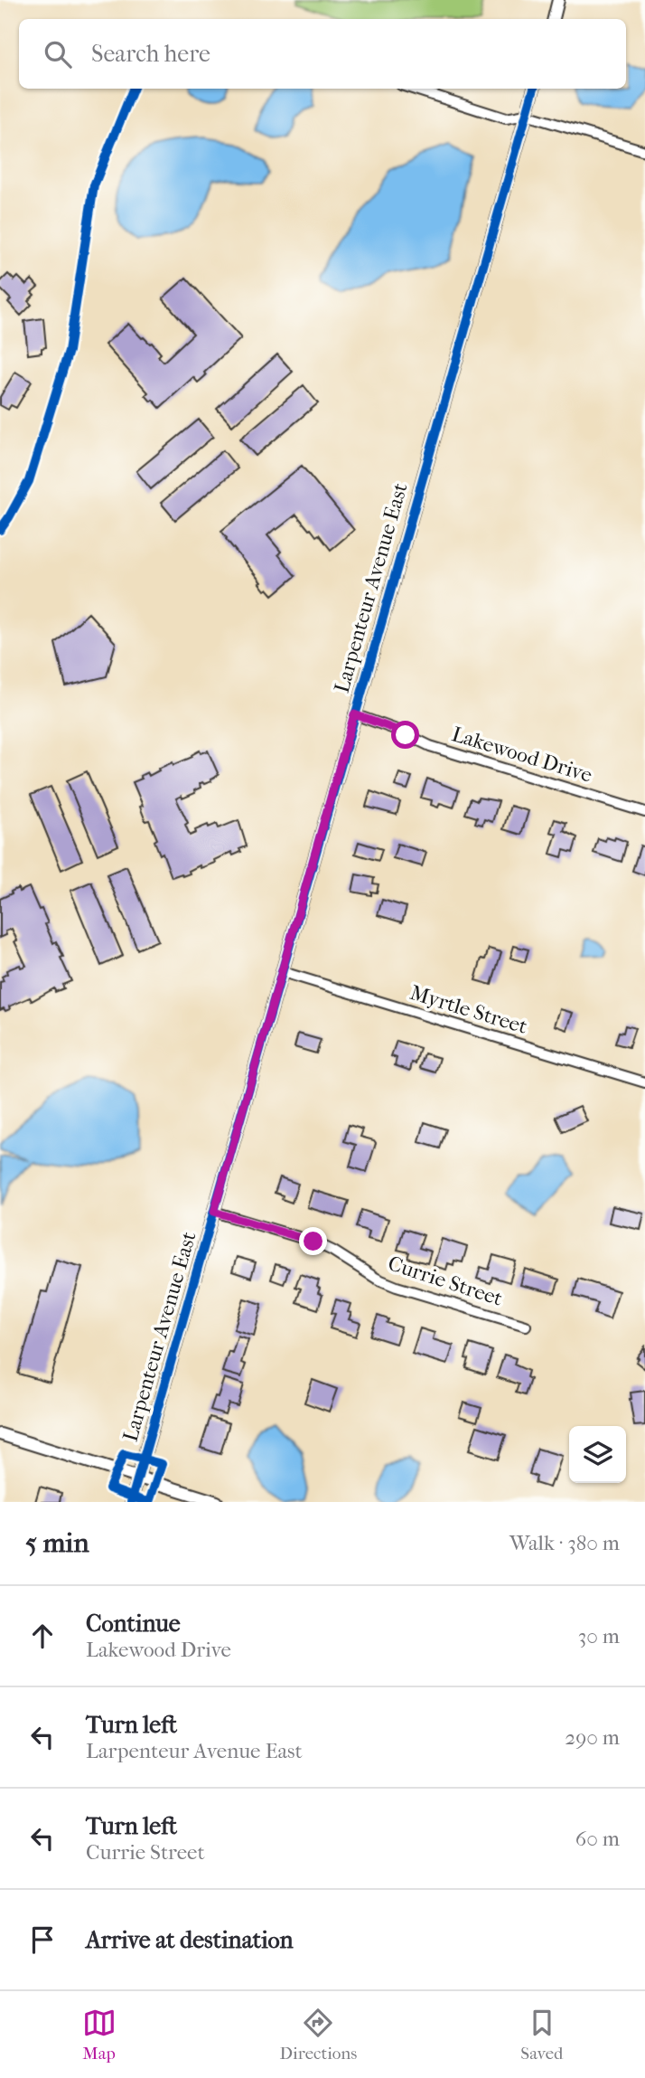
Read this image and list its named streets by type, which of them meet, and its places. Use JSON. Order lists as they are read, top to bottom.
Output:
{
  "streets": {
    "street": [
      "Larpenteur Avenue East",
      "Lakewood Drive",
      "Myrtle Street",
      "Currie Street"
    ]
  },
  "crossings": [
    ["Larpenteur Avenue East", "Lakewood Drive"],
    ["Larpenteur Avenue East", "Myrtle Street"],
    ["Larpenteur Avenue East", "Currie Street"]
  ],
  "page": {
    "search": "Search here",
    "heading": ["5 min", "Walk · 380 m"],
    "list": [
      ["Continue", "Lakewood Drive", "30 m"],
      ["Turn left", "Larpenteur Avenue East", "290 m"],
      ["Turn left", "Currie Street", "60 m"],
      "Arrive at destination"
    ],
    "nav": ["Map", "Directions", "Saved"]
  }
}
